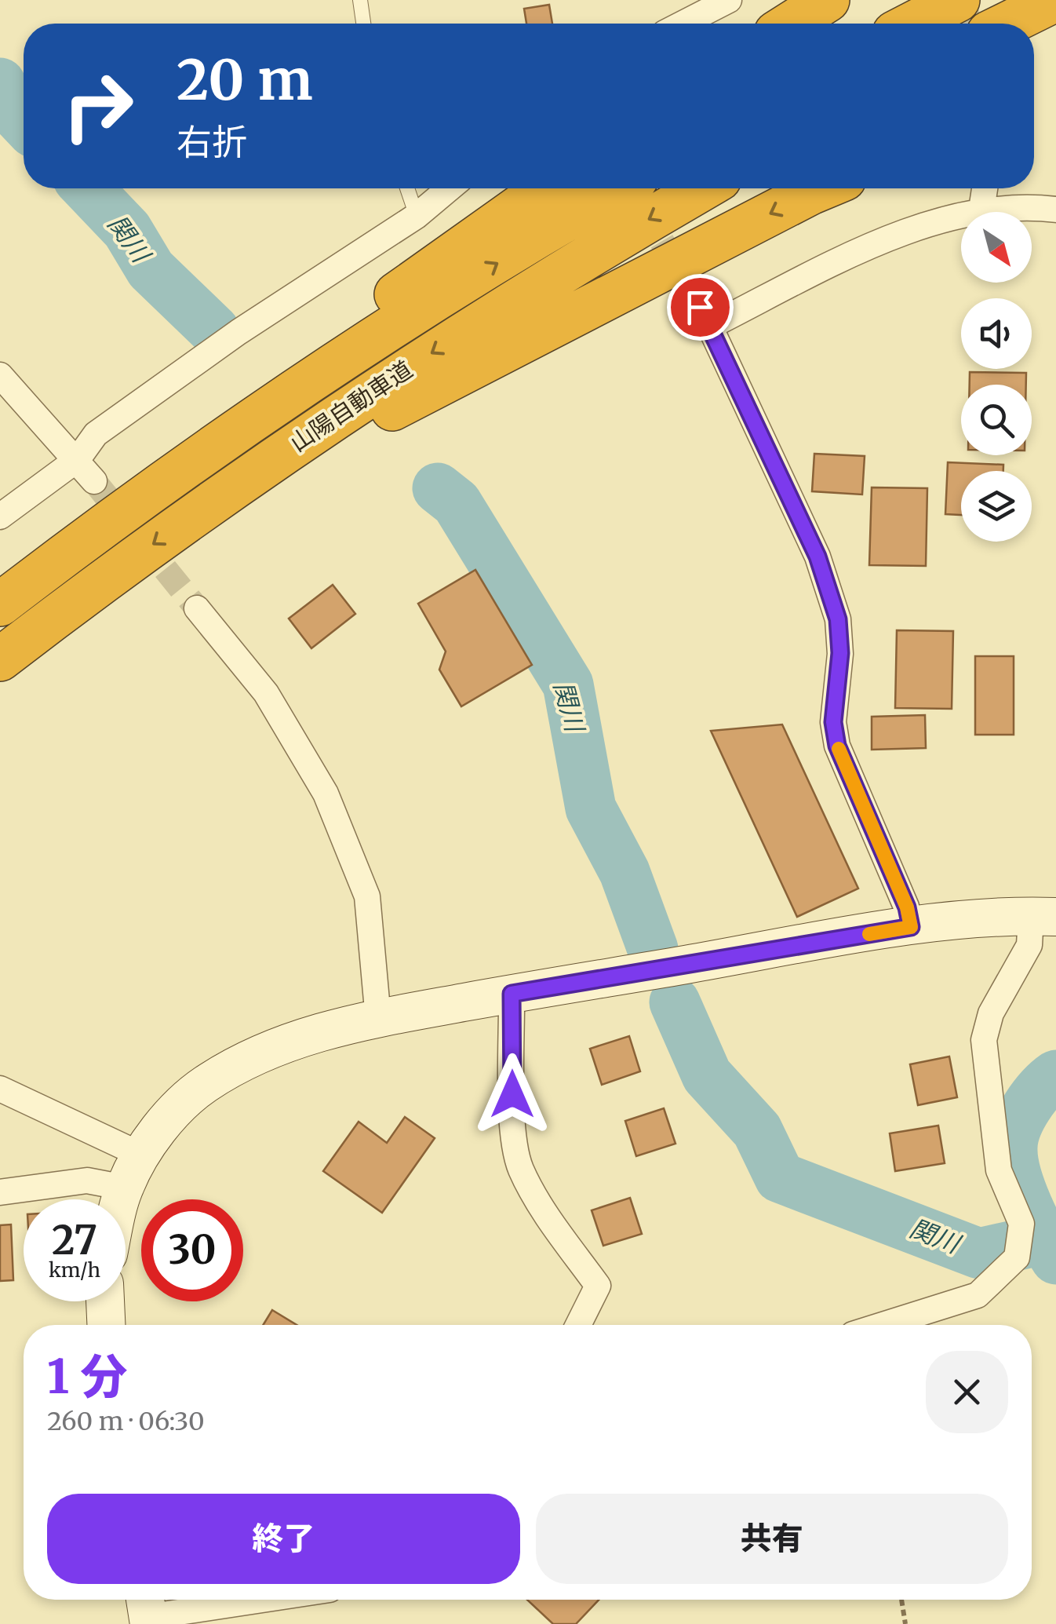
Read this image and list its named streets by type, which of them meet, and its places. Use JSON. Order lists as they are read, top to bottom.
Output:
{
  "streets": {
    "highway": ["山陽自動車道"]
  },
  "water": ["関川"],
  "north": "bottom right",
  "page": {
    "turn": ["20 m", "右折"],
    "speed": "27 km/h",
    "limit": "30",
    "heading": ["1 分", "260 m · 06:30"],
    "buttons": ["終了", "共有"]
  }
}
